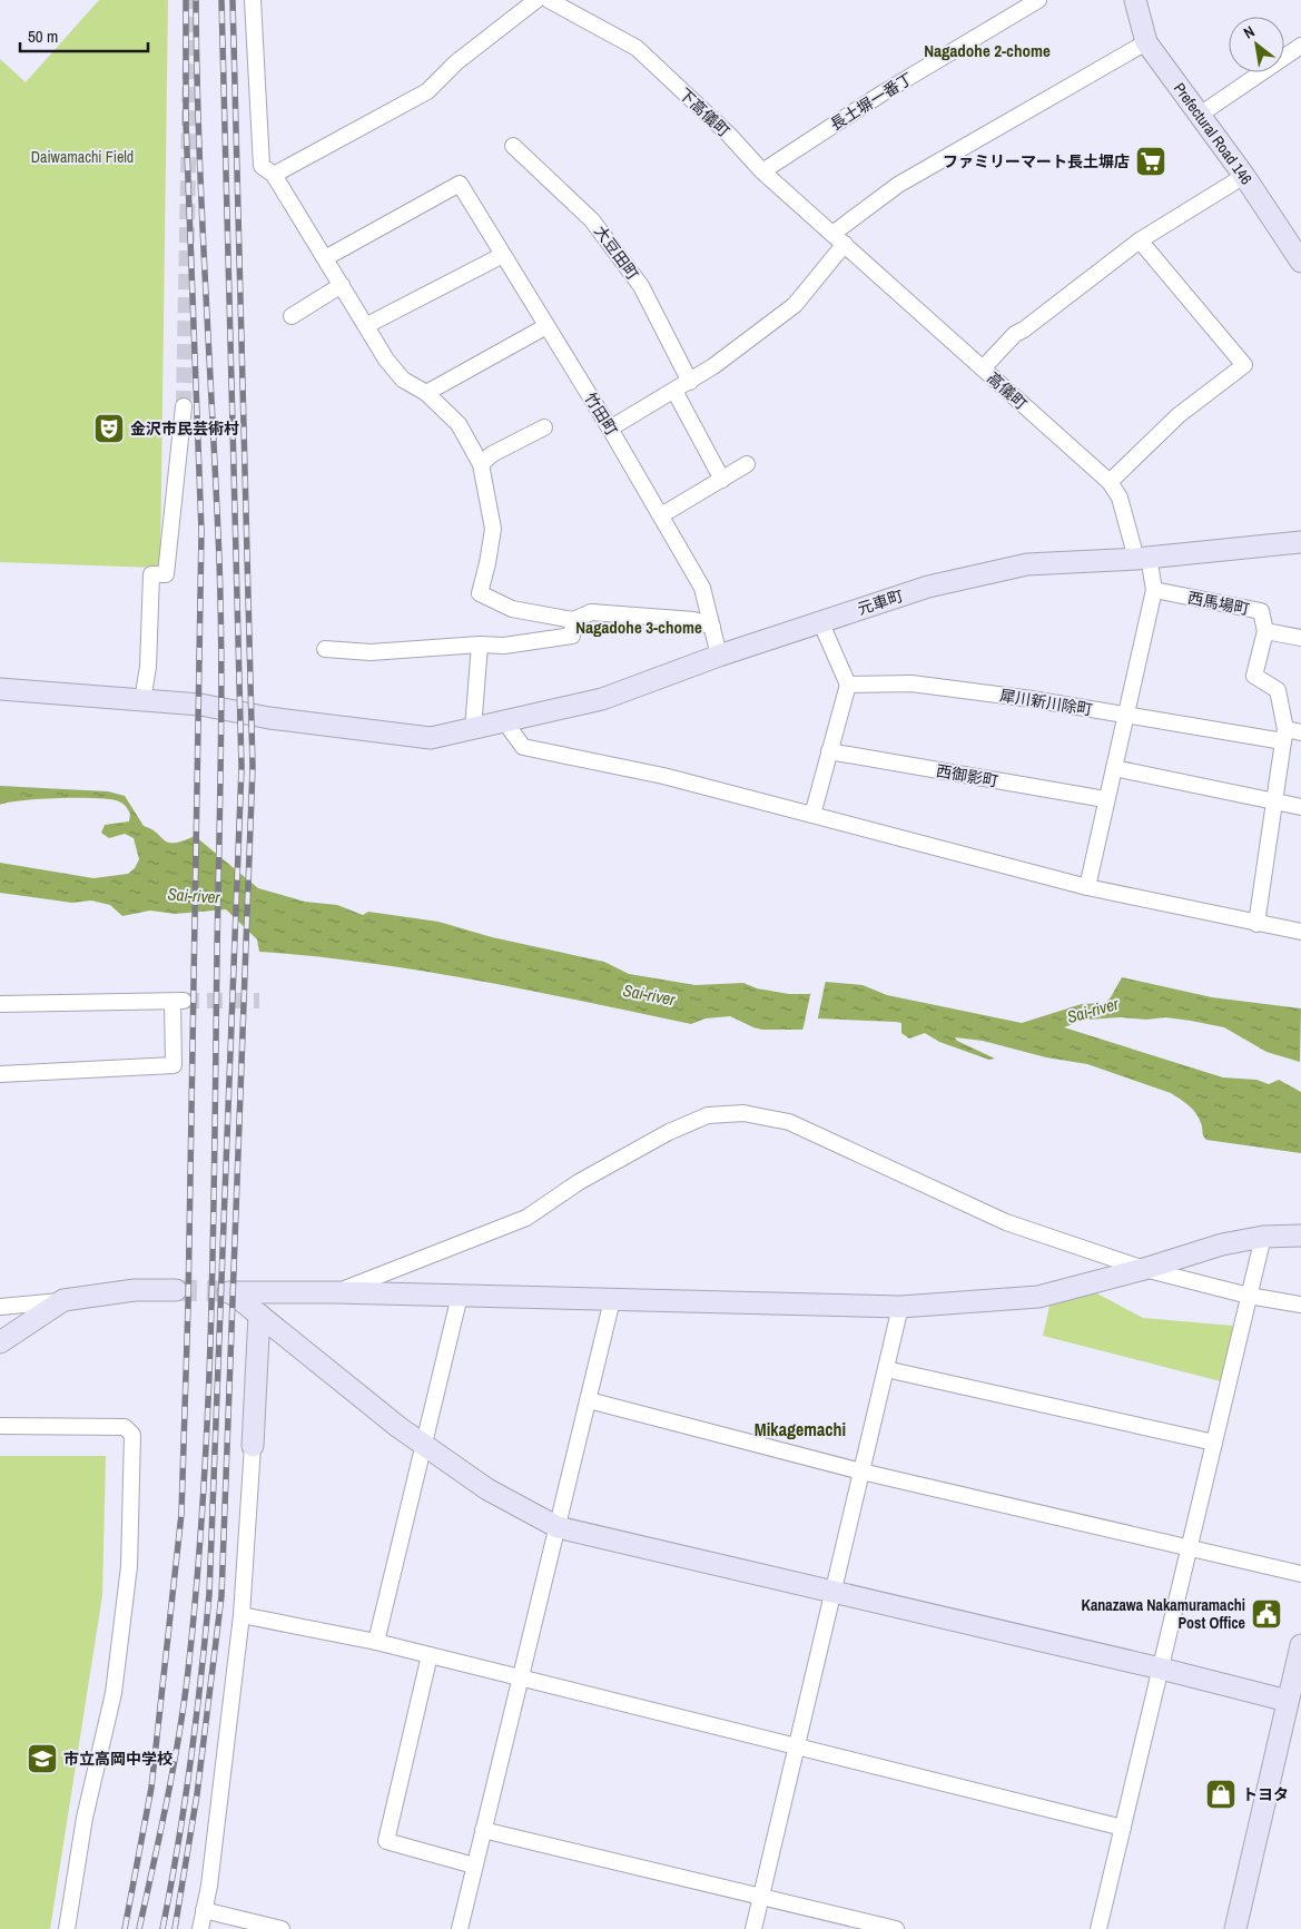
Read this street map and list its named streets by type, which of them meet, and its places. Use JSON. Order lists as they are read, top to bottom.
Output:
{
  "streets": {
    "street": [
      "長土塀一番丁",
      "下高儀町",
      "Prefectural Road 146",
      "大豆田町",
      "高儀町",
      "竹田町",
      "元車町",
      "西馬場町",
      "犀川新川除町",
      "西御影町"
    ]
  },
  "crossings": [
    ["長土塀一番丁", "下高儀町"],
    ["下高儀町", "高儀町"],
    ["高儀町", "元車町"],
    ["竹田町", "元車町"]
  ],
  "districts": ["Nagadohe 2-chome", "Nagadohe 3-chome", "Mikagemachi"],
  "water": ["Sai-river"],
  "parks": ["Daiwamachi Field"],
  "places": {
    "supermarket": ["ファミリーマート長土塀店"],
    "theatre": ["金沢市民芸術村"],
    "public building": ["Kanazawa Nakamuramachi Post Office"],
    "school or university": ["市立高岡中学校"],
    "shop": ["トヨタ"]
  },
  "scale_bar": "50 m",
  "north": "top left"
}
